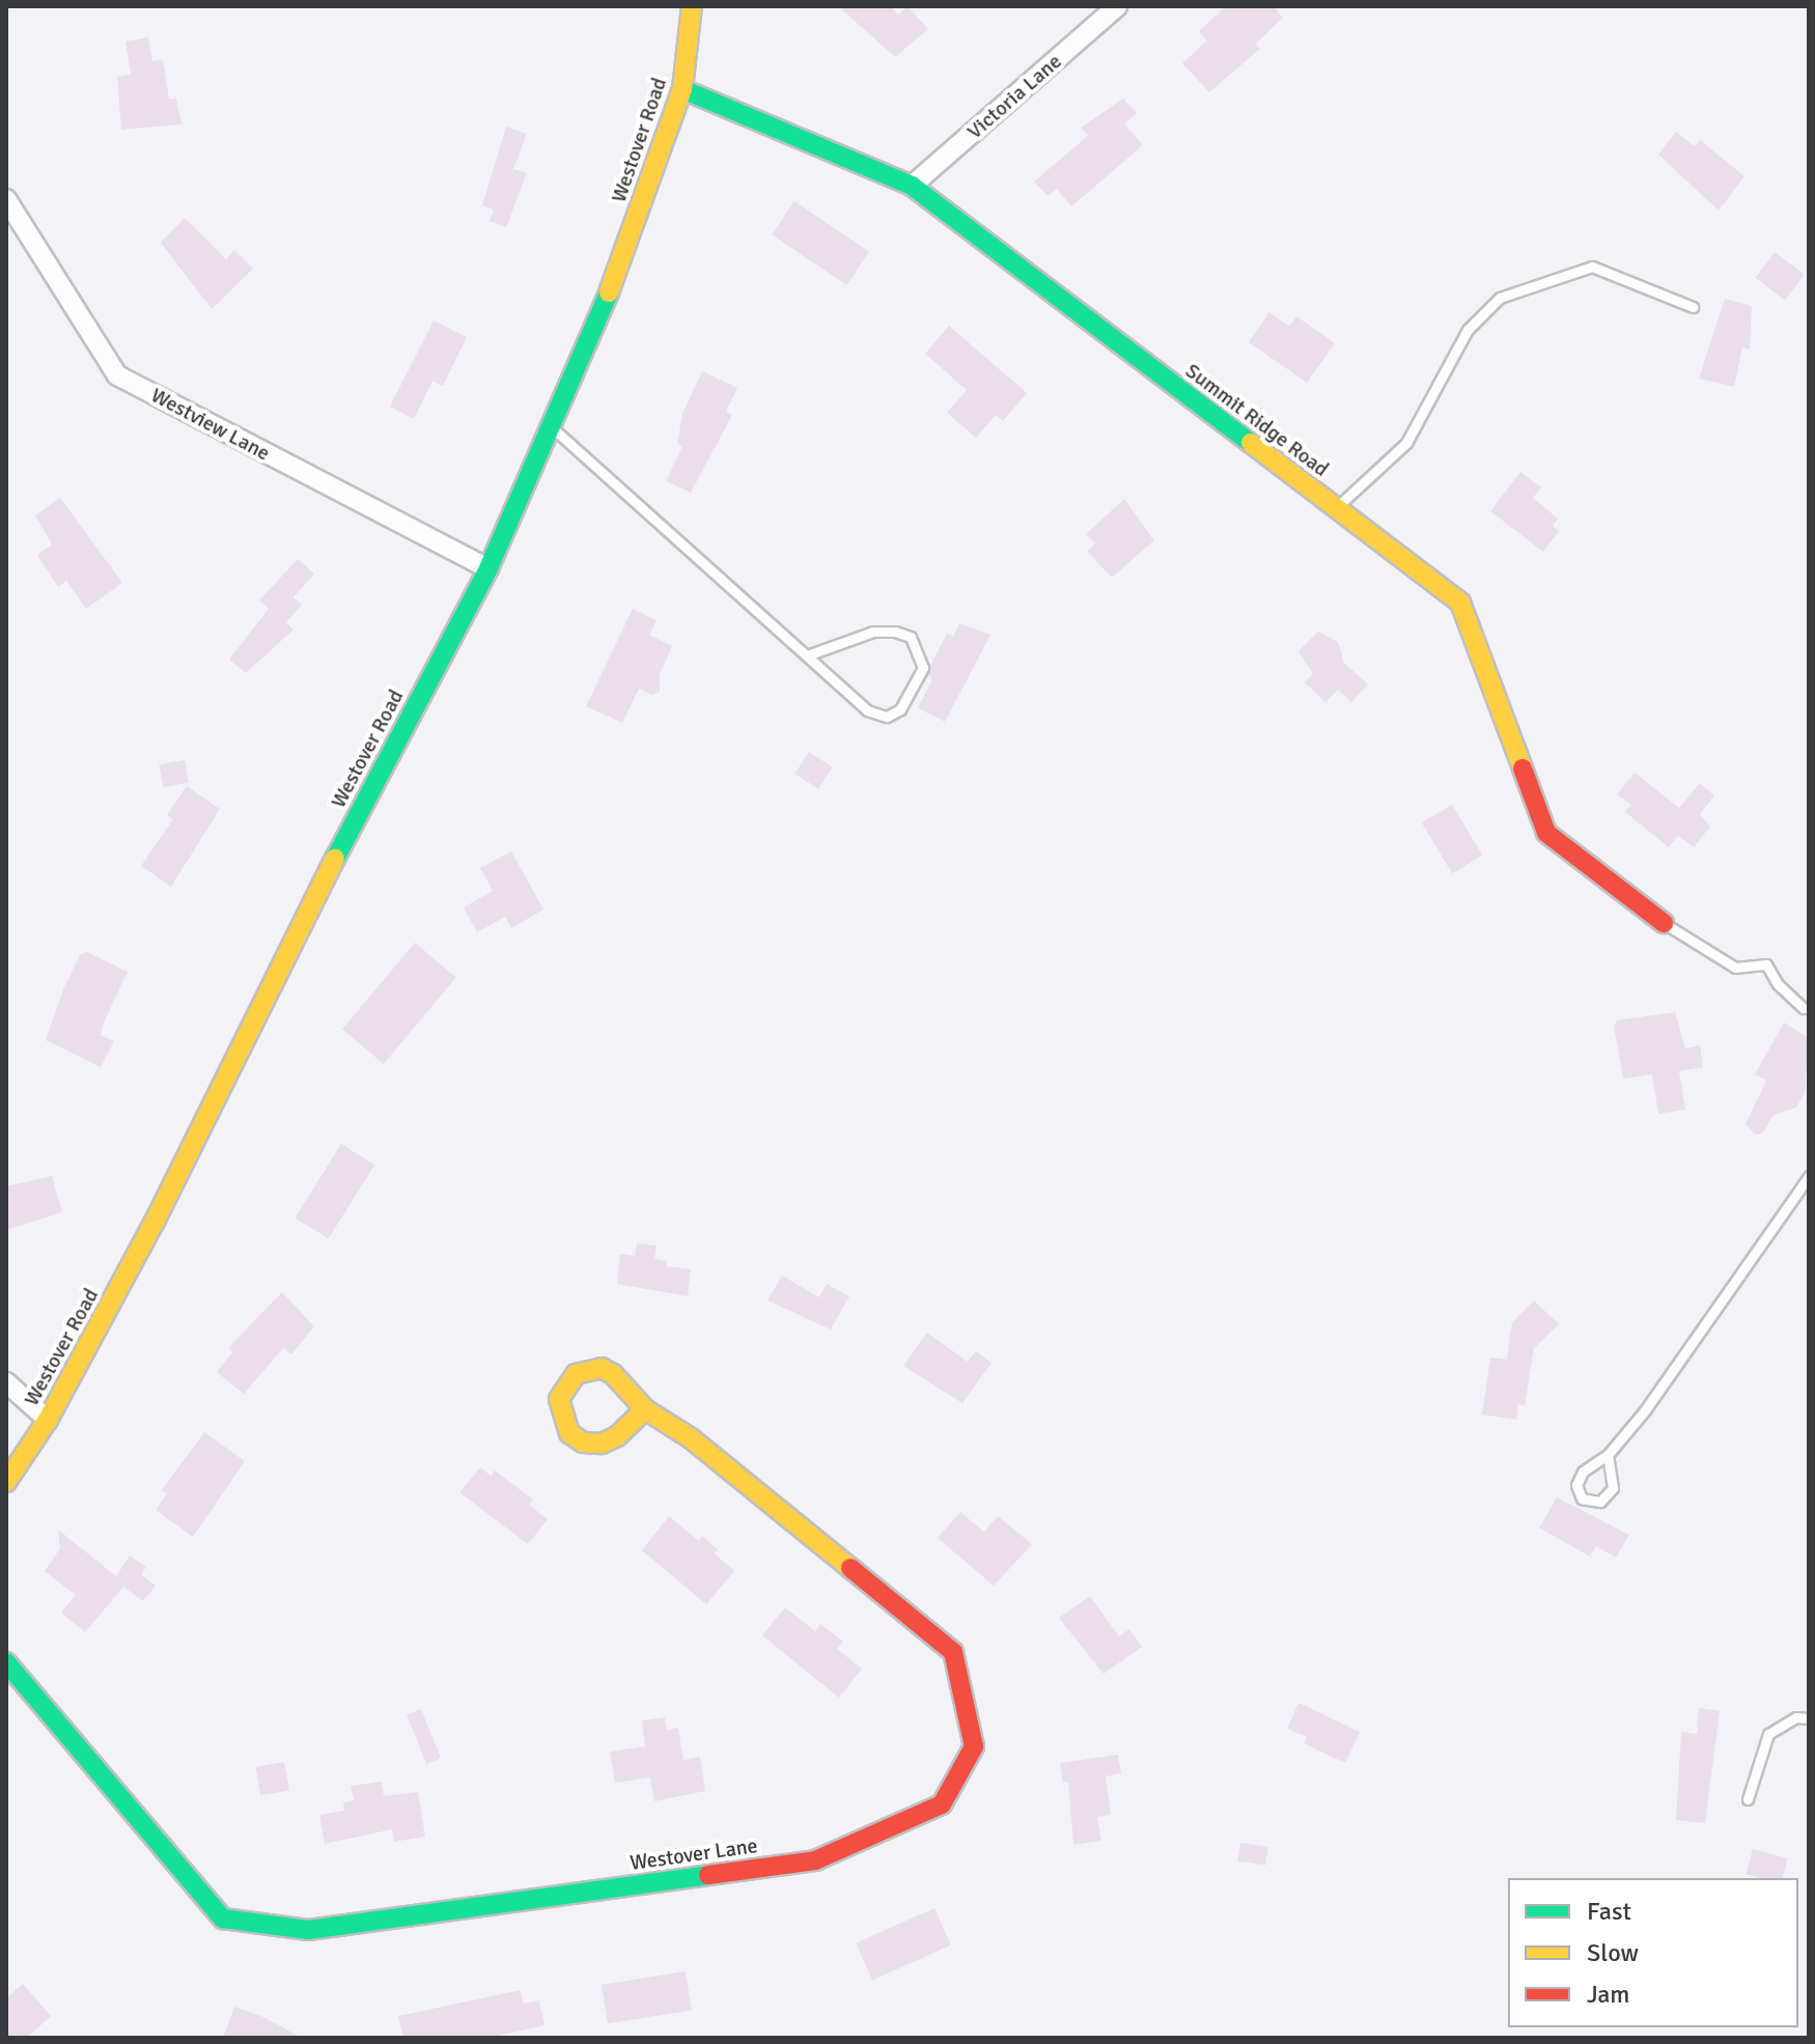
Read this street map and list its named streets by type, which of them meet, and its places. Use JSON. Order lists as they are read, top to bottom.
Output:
{
  "streets": {
    "street": [
      "Victoria Lane",
      "Westover Road",
      "Summit Ridge Road",
      "Westview Lane",
      "Westover Lane"
    ]
  },
  "crossings": [
    ["Victoria Lane", "Summit Ridge Road"],
    ["Westover Road", "Summit Ridge Road"],
    ["Westover Road", "Westview Lane"]
  ],
  "legend": ["Fast", "Slow", "Jam"]
}
